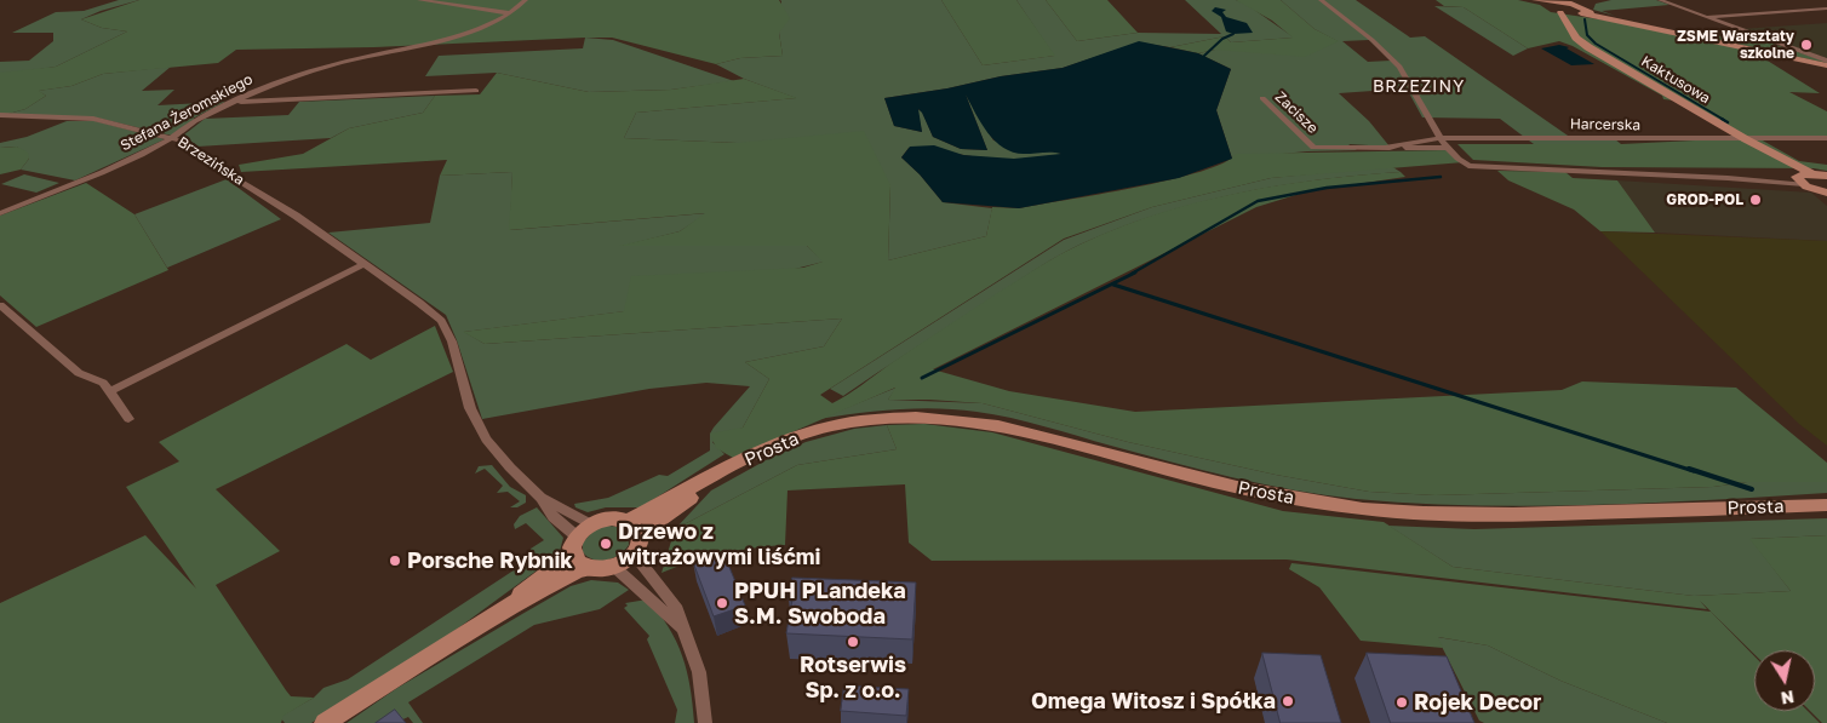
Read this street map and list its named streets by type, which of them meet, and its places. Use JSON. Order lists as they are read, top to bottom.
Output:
{
  "streets": {
    "main road": ["Kaktusowa", "Prosta"],
    "street": [
      "Stefana Żeromskiego",
      "Zacisze",
      "Harcerska",
      "Brzezińska"
    ]
  },
  "crossings": [
    ["Kaktusowa", "Harcerska"],
    ["Stefana Żeromskiego", "Brzezińska"],
    ["Zacisze", "Harcerska"],
    ["Brzezińska", "Prosta"]
  ],
  "districts": ["BRZEZINY"],
  "places": [
    "ZSME Warsztaty szkolne",
    "GROD-POL",
    "Drzewo z witrażowymi liśćmi",
    "Porsche Rybnik",
    "PPUH PLandeka S.M. Swoboda",
    "Rotserwis Sp. z o.o.",
    "Omega Witosz i Spółka",
    "Rojek Decor"
  ],
  "north": "bottom"
}
